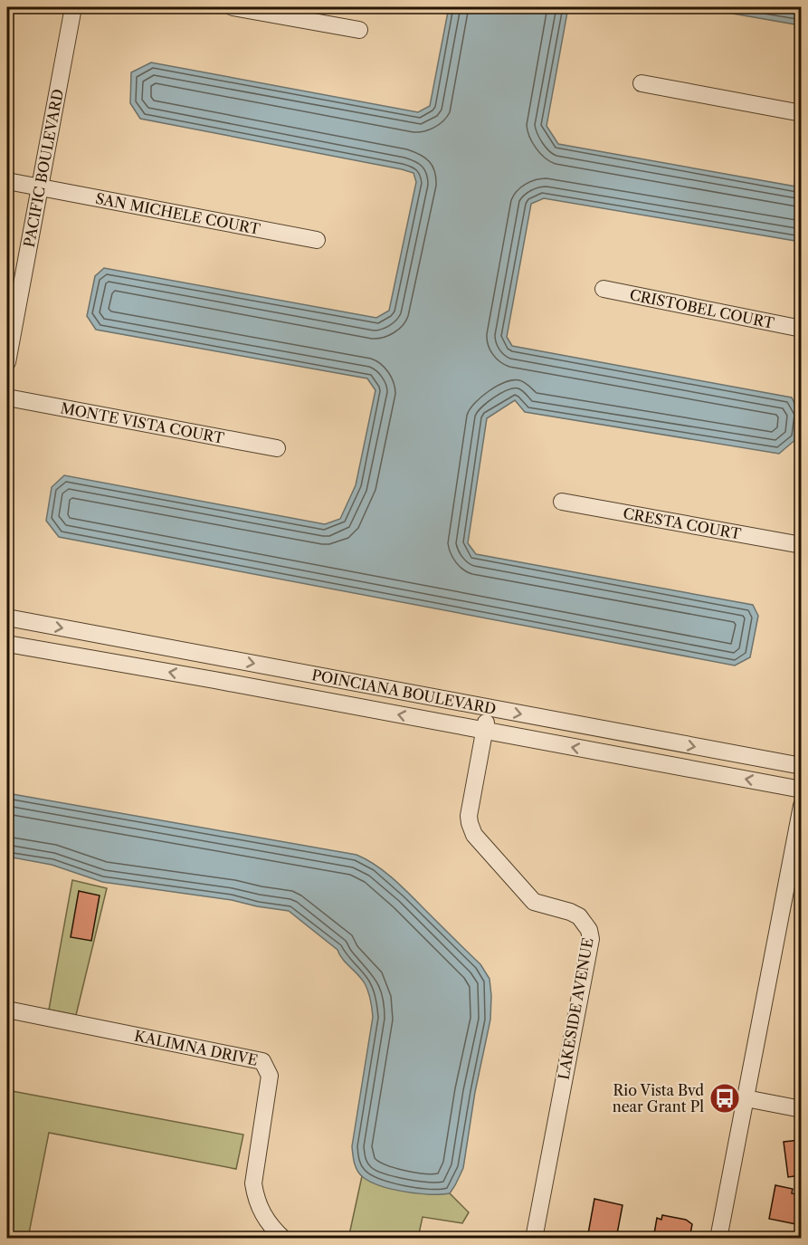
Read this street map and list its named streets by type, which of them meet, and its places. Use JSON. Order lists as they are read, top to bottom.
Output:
{
  "streets": {
    "street": [
      "PACIFIC BOULEVARD",
      "SAN MICHELE COURT",
      "CRISTOBEL COURT",
      "MONTE VISTA COURT",
      "CRESTA COURT",
      "POINCIANA BOULEVARD",
      "LAKESIDE AVENUE",
      "KALIMNA DRIVE"
    ]
  },
  "crossings": [
    ["PACIFIC BOULEVARD", "SAN MICHELE COURT"],
    ["POINCIANA BOULEVARD", "LAKESIDE AVENUE"]
  ],
  "places": {
    "bus stop": ["Rio Vista Bvd near Grant Pl"]
  }
}
